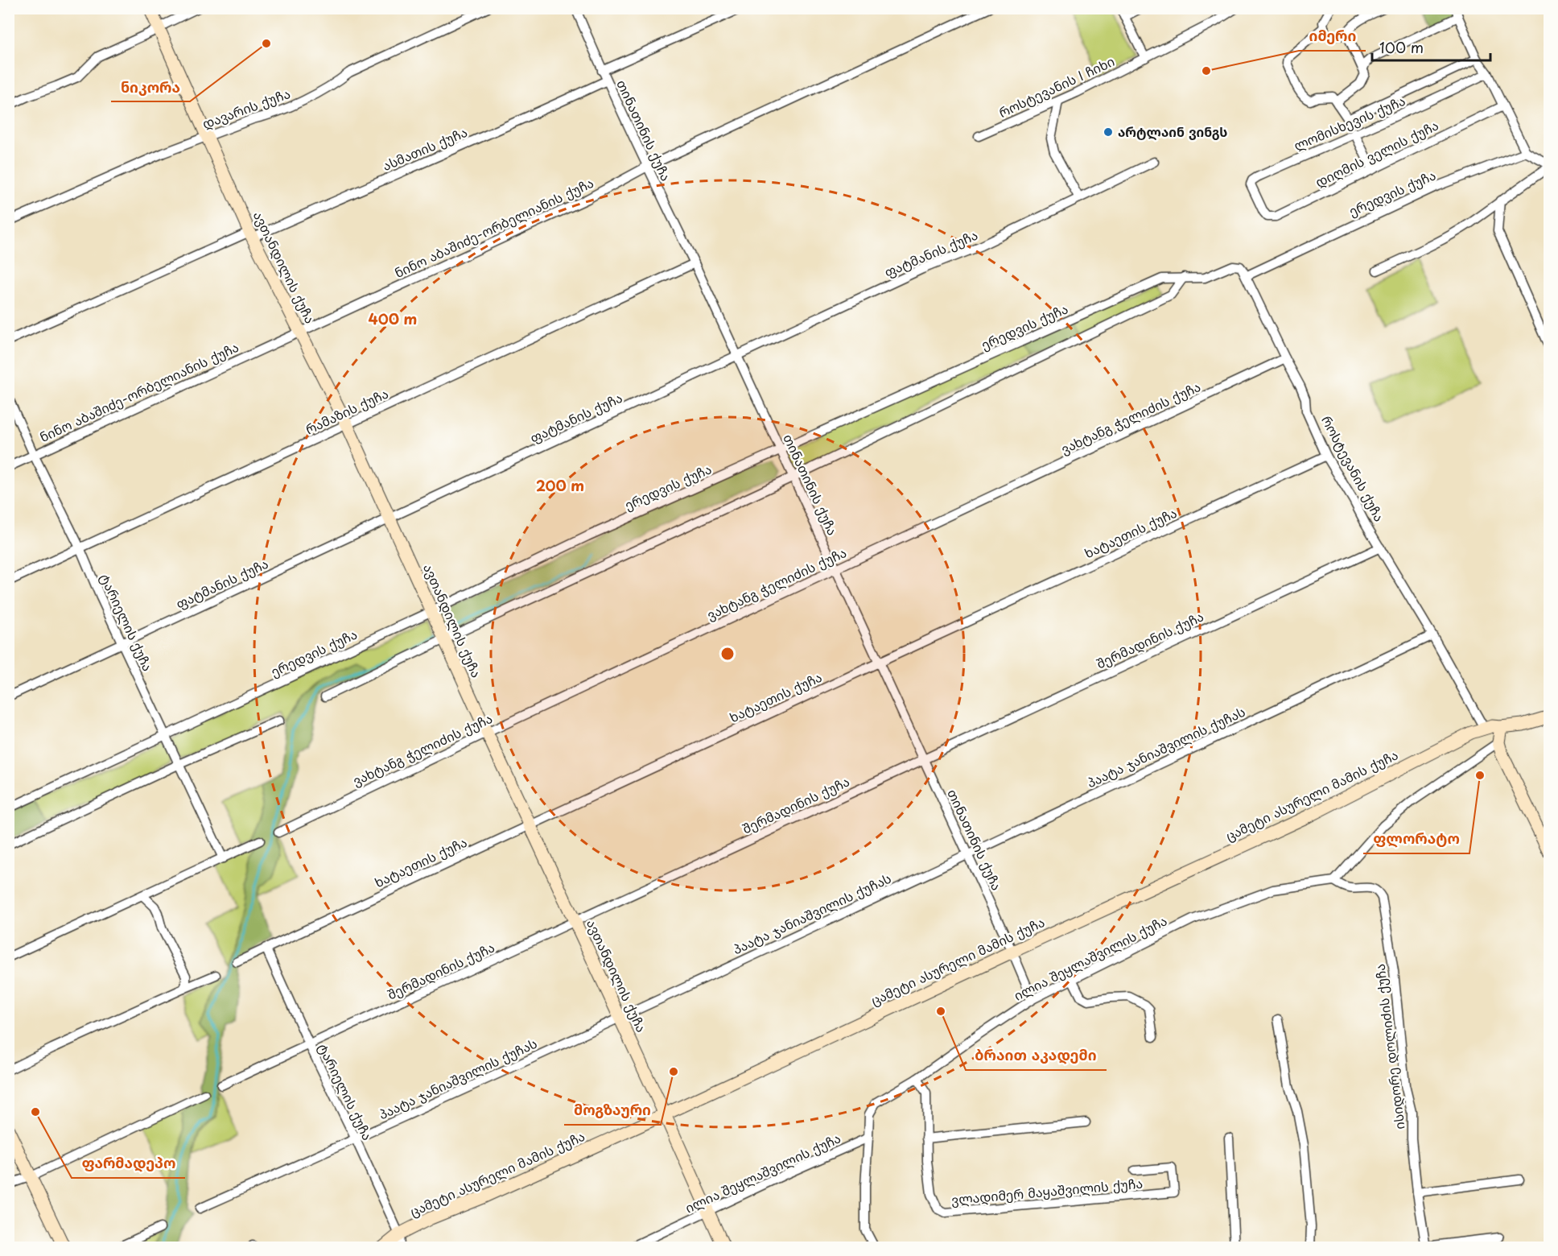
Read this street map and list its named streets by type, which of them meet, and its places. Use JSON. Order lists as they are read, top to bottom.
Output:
{
  "streets": {
    "street": [
      "როსტევანის I ჩიხი",
      "დავარის ქუჩა",
      "ლომისხევის ქუჩა",
      "თინათინის ქუჩა",
      "ასმათის ქუჩა",
      "დიღმის ველის ქუჩა",
      "ერედვის ქუჩა",
      "ნინო აბაშიძე-ორბელიანის ქუჩა",
      "ფატმანის ქუჩა",
      "ავთანდილის ქუჩა",
      "რამაზის ქუჩა",
      "ვახტანგ ჭელიძის ქუჩა",
      "როსტევანის ქუჩა",
      "ხატაეთის ქუჩა",
      "ტარიელის ქუჩა",
      "შერმადინის ქუჩა",
      "პაატა ჯანიაშვილის ქუჩას",
      "ცამეტი ასურელი მამის ქუჩა",
      "ილია შეყლაშვილის ქუჩა",
      "ისიდორე დოლიძის ქუჩა",
      "ვლადიმერ მაყაშვილის ქუჩა"
    ]
  },
  "crossings": [
    ["დავარის ქუჩა", "ავთანდილის ქუჩა"],
    ["ლომისხევის ქუჩა", "დიღმის ველის ქუჩა"],
    ["თინათინის ქუჩა", "ასმათის ქუჩა"],
    ["თინათინის ქუჩა", "ერედვის ქუჩა"],
    ["თინათინის ქუჩა", "ნინო აბაშიძე-ორბელიანის ქუჩა"],
    ["თინათინის ქუჩა", "ფატმანის ქუჩა"],
    ["თინათინის ქუჩა", "რამაზის ქუჩა"],
    ["თინათინის ქუჩა", "ვახტანგ ჭელიძის ქუჩა"],
    ["თინათინის ქუჩა", "ხატაეთის ქუჩა"],
    ["თინათინის ქუჩა", "შერმადინის ქუჩა"],
    ["თინათინის ქუჩა", "პაატა ჯანიაშვილის ქუჩას"],
    ["თინათინის ქუჩა", "ცამეტი ასურელი მამის ქუჩა"],
    ["თინათინის ქუჩა", "ილია შეყლაშვილის ქუჩა"],
    ["ასმათის ქუჩა", "ავთანდილის ქუჩა"],
    ["ერედვის ქუჩა", "ავთანდილის ქუჩა"],
    ["ერედვის ქუჩა", "როსტევანის ქუჩა"],
    ["ერედვის ქუჩა", "ტარიელის ქუჩა"],
    ["ნინო აბაშიძე-ორბელიანის ქუჩა", "ავთანდილის ქუჩა"],
    ["ნინო აბაშიძე-ორბელიანის ქუჩა", "ტარიელის ქუჩა"],
    ["ფატმანის ქუჩა", "ავთანდილის ქუჩა"],
    ["ფატმანის ქუჩა", "ტარიელის ქუჩა"],
    ["ავთანდილის ქუჩა", "რამაზის ქუჩა"],
    ["ავთანდილის ქუჩა", "ვახტანგ ჭელიძის ქუჩა"],
    ["ავთანდილის ქუჩა", "ხატაეთის ქუჩა"],
    ["ავთანდილის ქუჩა", "შერმადინის ქუჩა"],
    ["ავთანდილის ქუჩა", "პაატა ჯანიაშვილის ქუჩას"],
    ["ავთანდილის ქუჩა", "ცამეტი ასურელი მამის ქუჩა"],
    ["ავთანდილის ქუჩა", "ილია შეყლაშვილის ქუჩა"],
    ["რამაზის ქუჩა", "ტარიელის ქუჩა"],
    ["ვახტანგ ჭელიძის ქუჩა", "როსტევანის ქუჩა"],
    ["როსტევანის ქუჩა", "ხატაეთის ქუჩა"],
    ["როსტევანის ქუჩა", "შერმადინის ქუჩა"],
    ["როსტევანის ქუჩა", "პაატა ჯანიაშვილის ქუჩას"],
    ["როსტევანის ქუჩა", "ცამეტი ასურელი მამის ქუჩა"],
    ["ხატაეთის ქუჩა", "ტარიელის ქუჩა"],
    ["ტარიელის ქუჩა", "შერმადინის ქუჩა"],
    ["ტარიელის ქუჩა", "პაატა ჯანიაშვილის ქუჩას"],
    ["ტარიელის ქუჩა", "ცამეტი ასურელი მამის ქუჩა"],
    ["ილია შეყლაშვილის ქუჩა", "ისიდორე დოლიძის ქუჩა"],
    ["ილია შეყლაშვილის ქუჩა", "ვლადიმერ მაყაშვილის ქუჩა"]
  ],
  "places": [
    "ნიკორა",
    "იმერი",
    "არტლაინ ვინგს",
    "ფლორატო",
    "ბრაით აკადემი",
    "მოგზაური",
    "ფარმადეპო"
  ],
  "scale_bar": "100 m",
  "rings": ["400 m", "200 m"]
}
